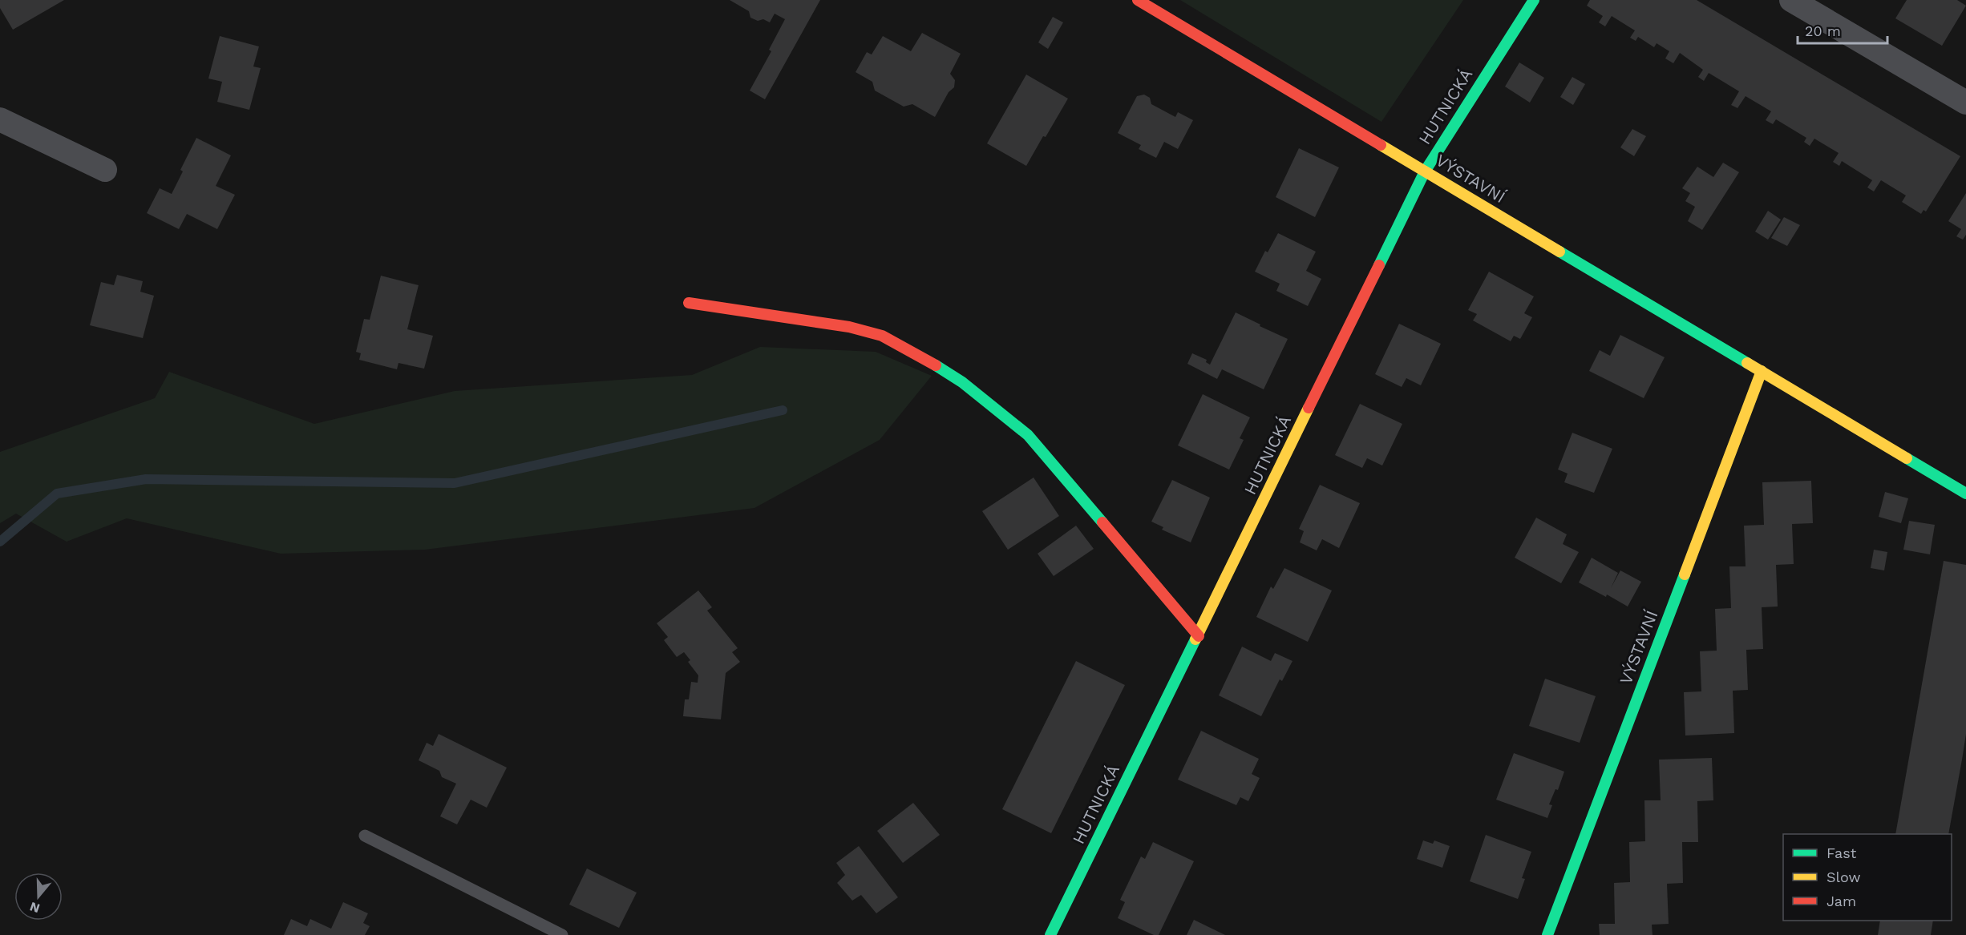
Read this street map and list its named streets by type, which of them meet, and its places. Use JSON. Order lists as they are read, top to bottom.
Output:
{
  "streets": {
    "street": ["HUTNICKÁ", "VÝSTAVNÍ"]
  },
  "crossings": [
    ["HUTNICKÁ", "VÝSTAVNÍ"]
  ],
  "legend": ["Fast", "Slow", "Jam"],
  "scale_bar": "20 m",
  "north": "bottom"
}
